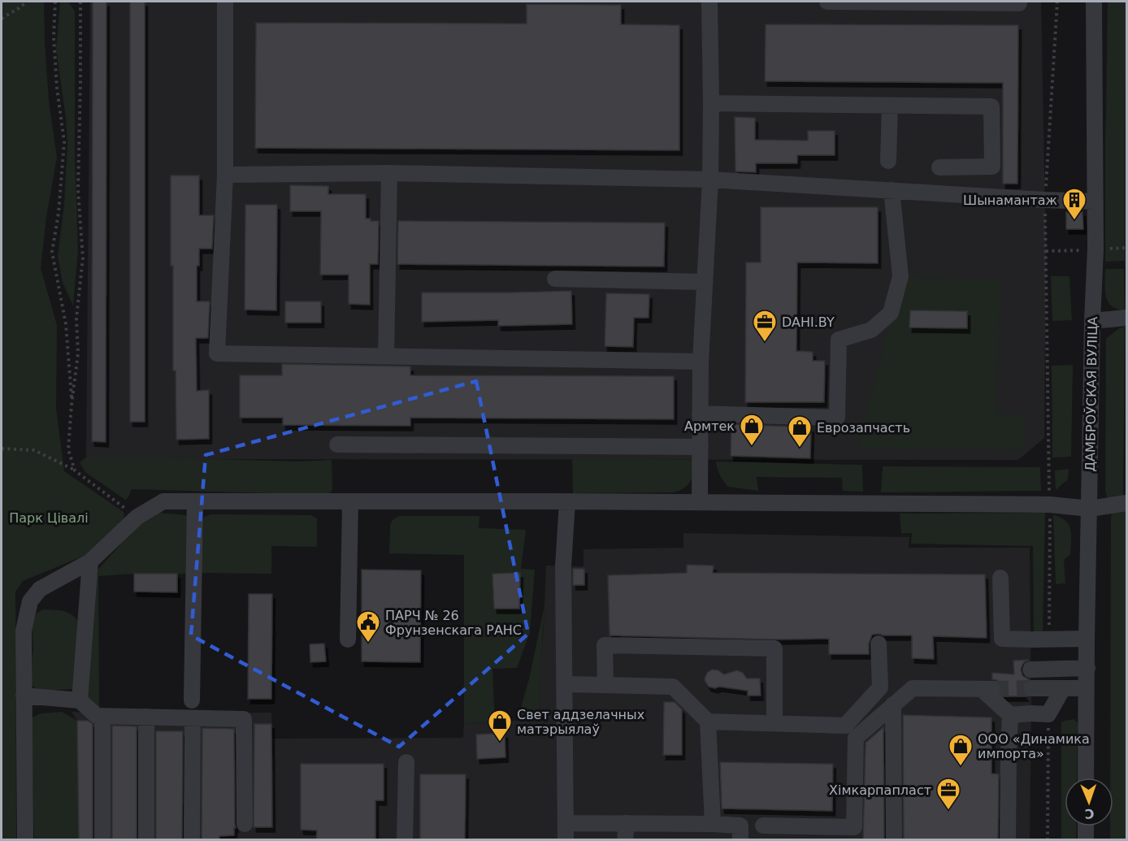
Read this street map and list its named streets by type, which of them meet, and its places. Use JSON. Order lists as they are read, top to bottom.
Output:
{
  "streets": {
    "street": ["ДАМБРОЎСКАЯ ВУЛІЦА"]
  },
  "parks": ["Парк Цівалі"],
  "places": {
    "building": ["Шынамантаж"],
    "office": ["DAHI.BY", "Хімкарпапласт"],
    "shop": [
      "Армтек",
      "Еврозапчасть",
      "Свет аддзелачных матэрыялаў",
      "ООО «Динамика импорта»"
    ],
    "public building": ["ПАРЧ № 26 Фрунзенскага РАНС"]
  },
  "north": "bottom"
}
